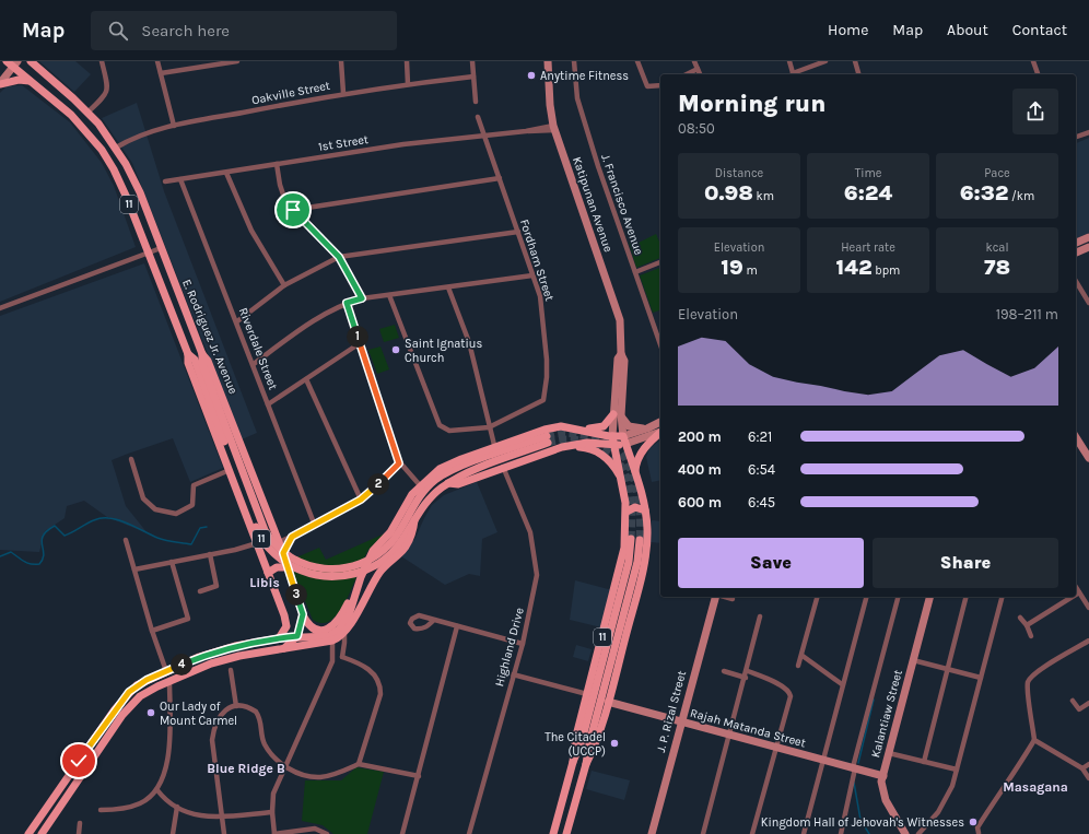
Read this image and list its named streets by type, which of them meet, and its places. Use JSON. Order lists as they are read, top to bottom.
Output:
{
  "streets": {
    "main road": ["11", "Katipunan Avenue", "E. Rodriguez Jr. Avenue"],
    "street": [
      "Oakville Street",
      "1st Street",
      "J. Francisco Avenue",
      "Fordham Street",
      "Riverdale Street",
      "Highland Drive",
      "J. P. Rizal Street",
      "Kalantiaw Street",
      "Rajah Matanda Street"
    ]
  },
  "crossings": [
    ["Oakville Street", "E. Rodriguez Jr. Avenue"],
    ["1st Street", "Katipunan Avenue"],
    ["1st Street", "Fordham Street"],
    ["1st Street", "Riverdale Street"],
    ["11", "Katipunan Avenue"],
    ["11", "E. Rodriguez Jr. Avenue"],
    ["11", "Highland Drive"],
    ["Katipunan Avenue", "Rajah Matanda Street"],
    ["J. P. Rizal Street", "Rajah Matanda Street"],
    ["Kalantiaw Street", "Rajah Matanda Street"]
  ],
  "districts": ["Libis", "Blue Ridge B", "Masagana"],
  "places": [
    "Anytime Fitness",
    "Saint Ignatius Church",
    "Our Lady of Mount Carmel",
    "The Citadel (UCCP)",
    "Kingdom Hall of Jehovah's Witnesses"
  ],
  "page": {
    "header": "Map",
    "search": "Search here",
    "nav": [
      "Home",
      "Map",
      "About",
      "Contact"
    ],
    "heading": ["Morning run", "08:50"],
    "stats": [
      ["Distance", "0.98 km"],
      ["Time", "6:24"],
      ["Pace", "6:32 /km"],
      ["Elevation", "19 m"],
      ["Heart rate", "142 bpm"],
      ["kcal", "78"]
    ],
    "chart": ["Elevation", "198–211 m"],
    "pins": [
      "1",
      "2",
      "3",
      "4"
    ],
    "list": [
      {
        "name": "200 m",
        "note": "6:21"
      },
      {
        "name": "400 m",
        "note": "6:54"
      },
      {
        "name": "600 m",
        "note": "6:45"
      }
    ],
    "buttons": ["Save", "Share"]
  }
}
